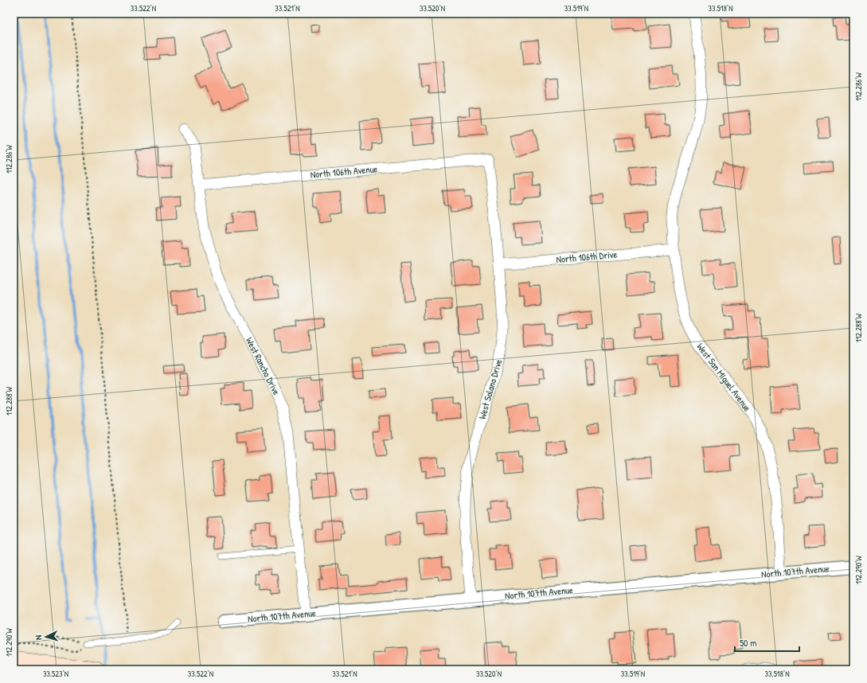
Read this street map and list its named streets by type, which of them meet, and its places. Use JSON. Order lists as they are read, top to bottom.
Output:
{
  "streets": {
    "street": [
      "North 106th Avenue",
      "North 106th Drive",
      "West Rancho Drive",
      "West San Miguel Avenue",
      "West Solano Drive",
      "North 107th Avenue"
    ]
  },
  "crossings": [
    ["North 106th Avenue", "West Rancho Drive"],
    ["North 106th Avenue", "West Solano Drive"],
    ["North 106th Drive", "West San Miguel Avenue"],
    ["North 106th Drive", "West Solano Drive"],
    ["West Rancho Drive", "North 107th Avenue"],
    ["West San Miguel Avenue", "North 107th Avenue"],
    ["West Solano Drive", "North 107th Avenue"]
  ],
  "scale_bar": "50 m",
  "north": "left",
  "coordinates": [
    "33.522°N",
    "33.521°N",
    "33.520°N",
    "33.519°N",
    "33.518°N",
    "112.286°W",
    "112.288°W",
    "112.290°W",
    "33.523°N"
  ]
}
